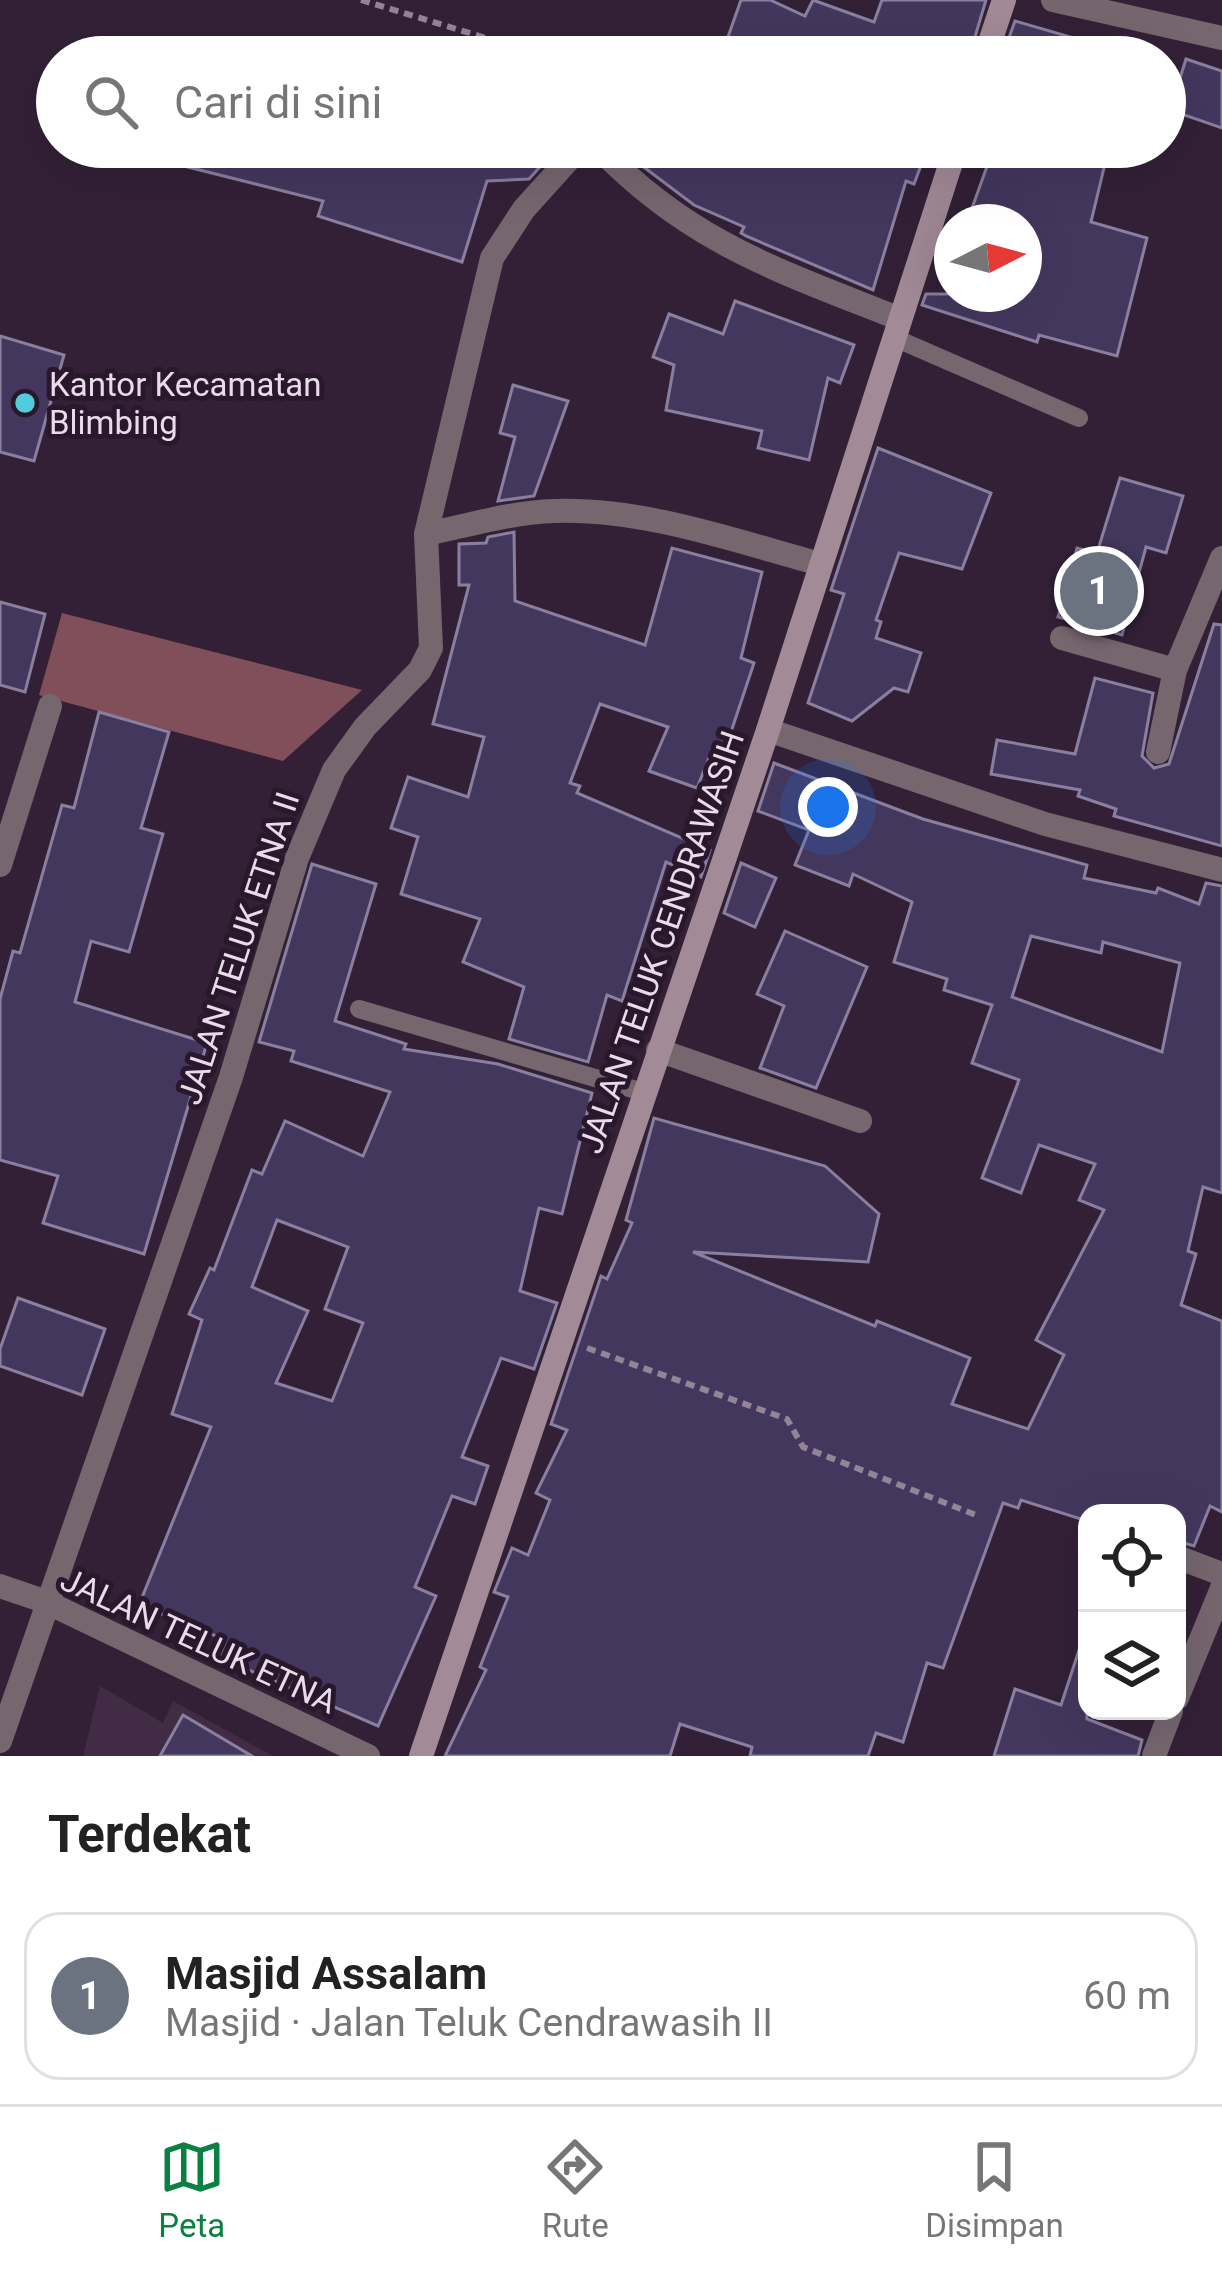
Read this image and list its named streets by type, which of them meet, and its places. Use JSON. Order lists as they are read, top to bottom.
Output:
{
  "streets": {
    "street": ["JALAN TELUK CENDRAWASIH", "JALAN TELUK ETNA II", "JALAN TELUK ETNA"]
  },
  "crossings": [
    ["JALAN TELUK ETNA II", "JALAN TELUK ETNA"]
  ],
  "places": ["Kantor Kecamatan Blimbing"],
  "north": "right",
  "page": {
    "search": "Cari di sini",
    "pins": "1",
    "heading": "Terdekat",
    "list": [
      {
        "mark": "1",
        "name": "Masjid Assalam",
        "note": "Masjid · Jalan Teluk Cendrawasih II",
        "value": "60 m"
      }
    ],
    "nav": ["Peta", "Rute", "Disimpan"]
  }
}
